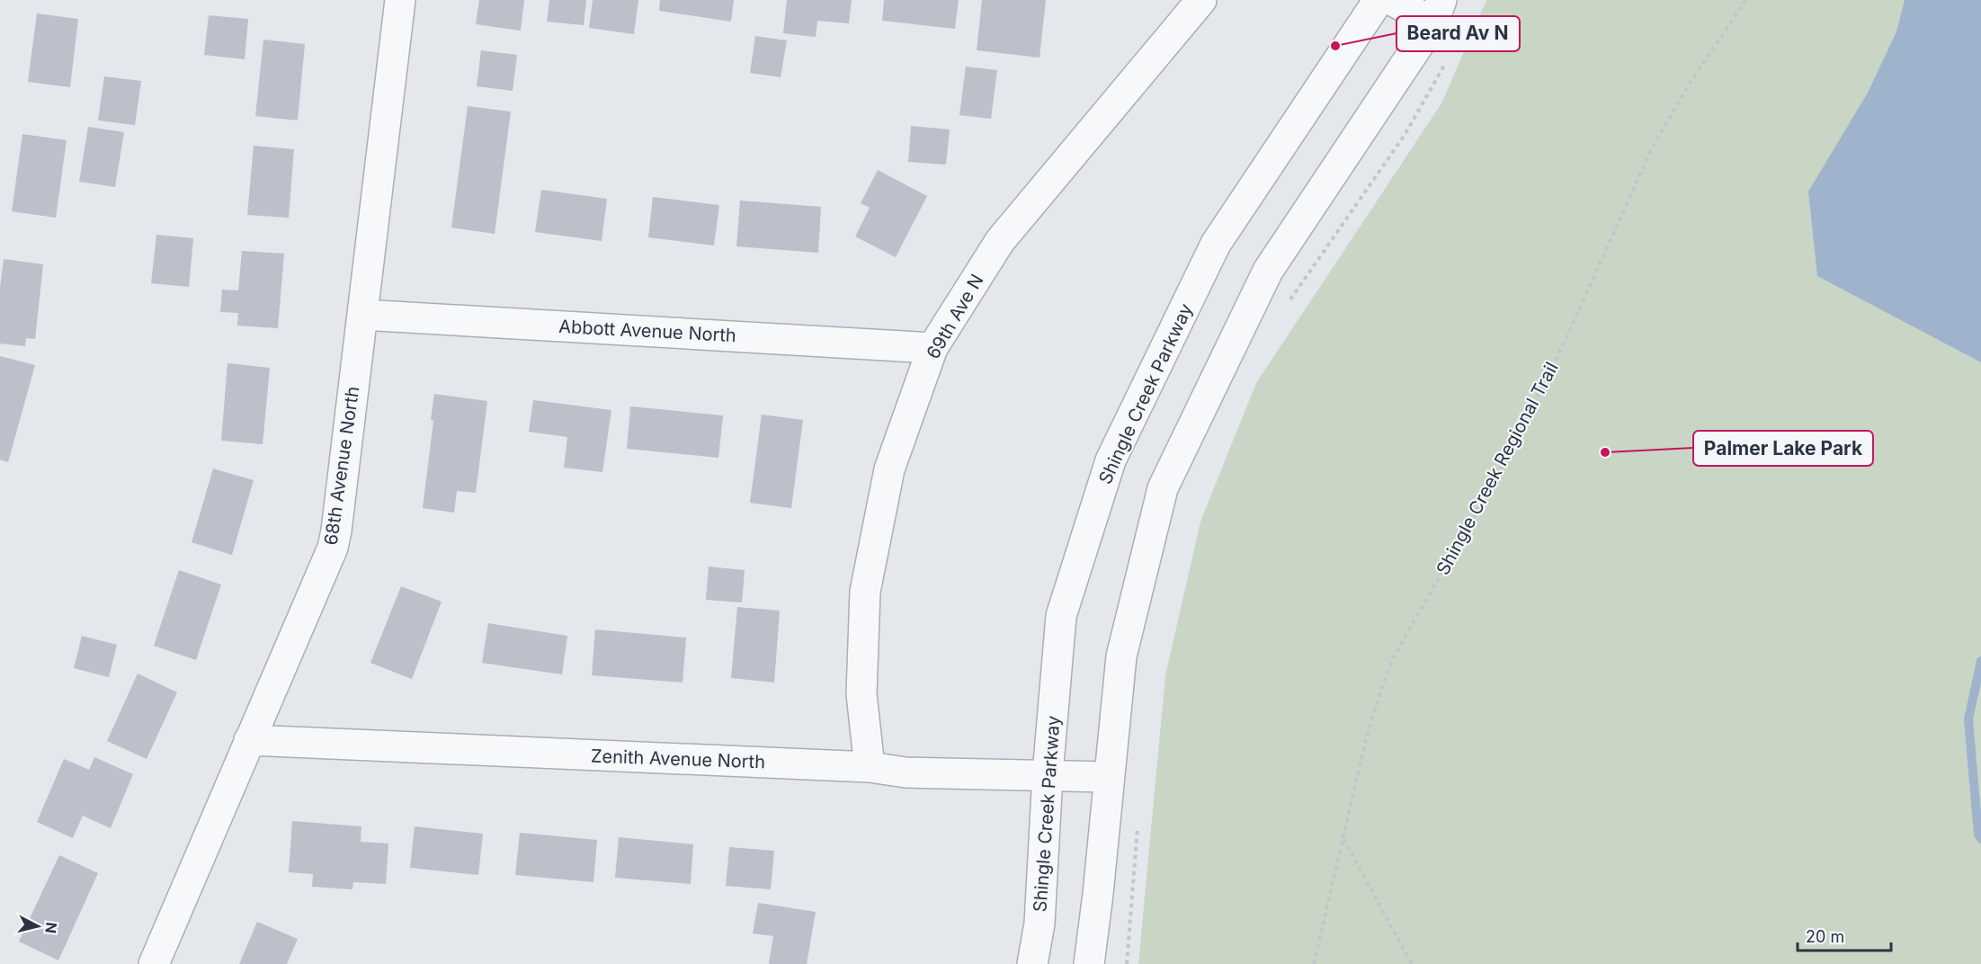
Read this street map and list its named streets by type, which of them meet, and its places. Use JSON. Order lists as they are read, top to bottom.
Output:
{
  "streets": {
    "street": [
      "69th Ave N",
      "Abbott Avenue North",
      "Shingle Creek Parkway",
      "68th Avenue North",
      "Zenith Avenue North"
    ],
    "path": ["Shingle Creek Regional Trail"]
  },
  "crossings": [
    ["69th Ave N", "Abbott Avenue North"],
    ["69th Ave N", "Zenith Avenue North"],
    ["Abbott Avenue North", "68th Avenue North"],
    ["Shingle Creek Parkway", "Zenith Avenue North"],
    ["68th Avenue North", "Zenith Avenue North"]
  ],
  "places": ["Beard Av N", "Palmer Lake Park"],
  "scale_bar": "20 m",
  "north": "right"
}
